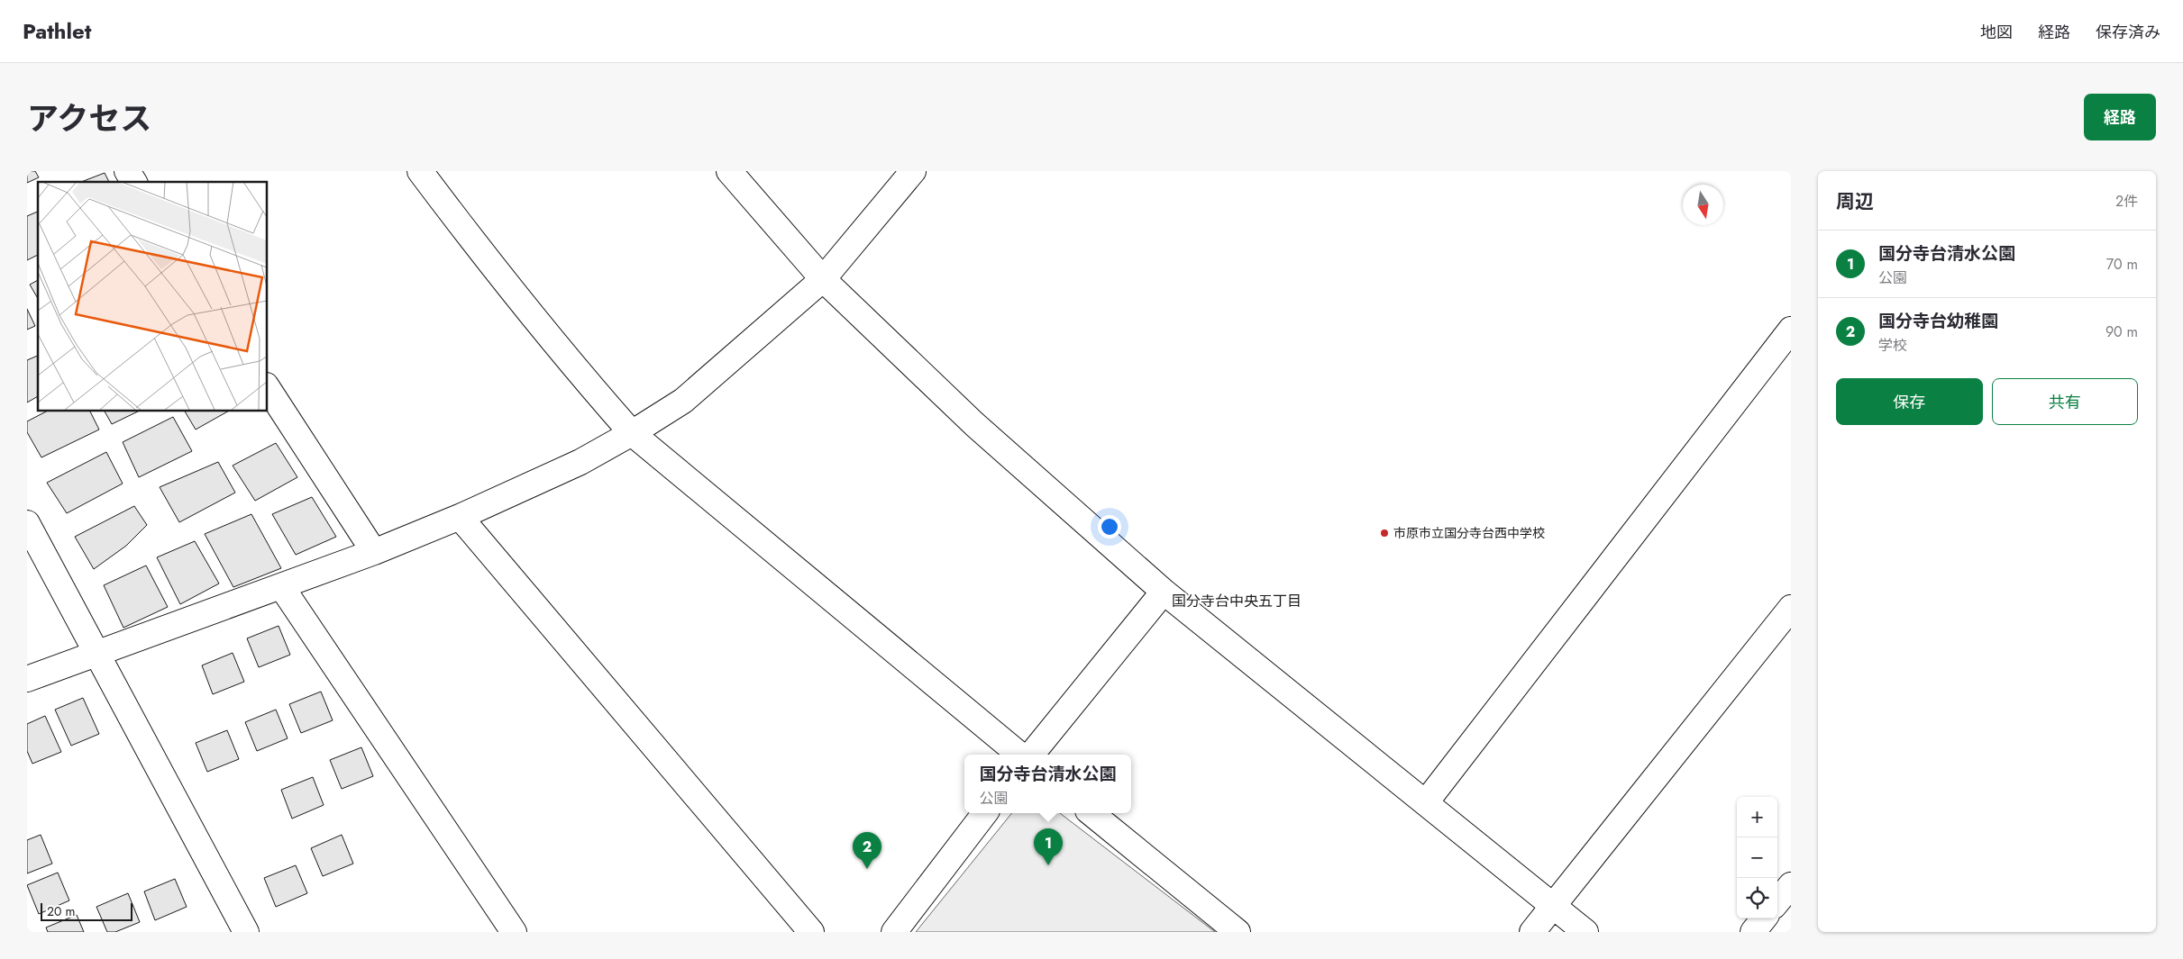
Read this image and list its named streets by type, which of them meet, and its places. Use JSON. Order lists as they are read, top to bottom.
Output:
{
  "districts": ["国分寺台中央五丁目"],
  "places": ["市原市立国分寺台西中学校"],
  "scale_bar": "20 m",
  "north": "bottom",
  "page": {
    "header": "Pathlet",
    "nav": ["地図", "経路", "保存済み"],
    "title": "アクセス",
    "buttons": [
      "経路",
      ["保存", "共有"]
    ],
    "heading": ["周辺", "2件"],
    "list": [
      {
        "mark": "1",
        "name": "国分寺台清水公園",
        "note": "公園",
        "value": "70 m"
      },
      {
        "mark": "2",
        "name": "国分寺台幼稚園",
        "note": "学校",
        "value": "90 m"
      }
    ],
    "popup": ["国分寺台清水公園", "公園"],
    "map_buttons": ["+", "−"],
    "pins": ["1", "2"],
    "scale": "20 m"
  }
}
